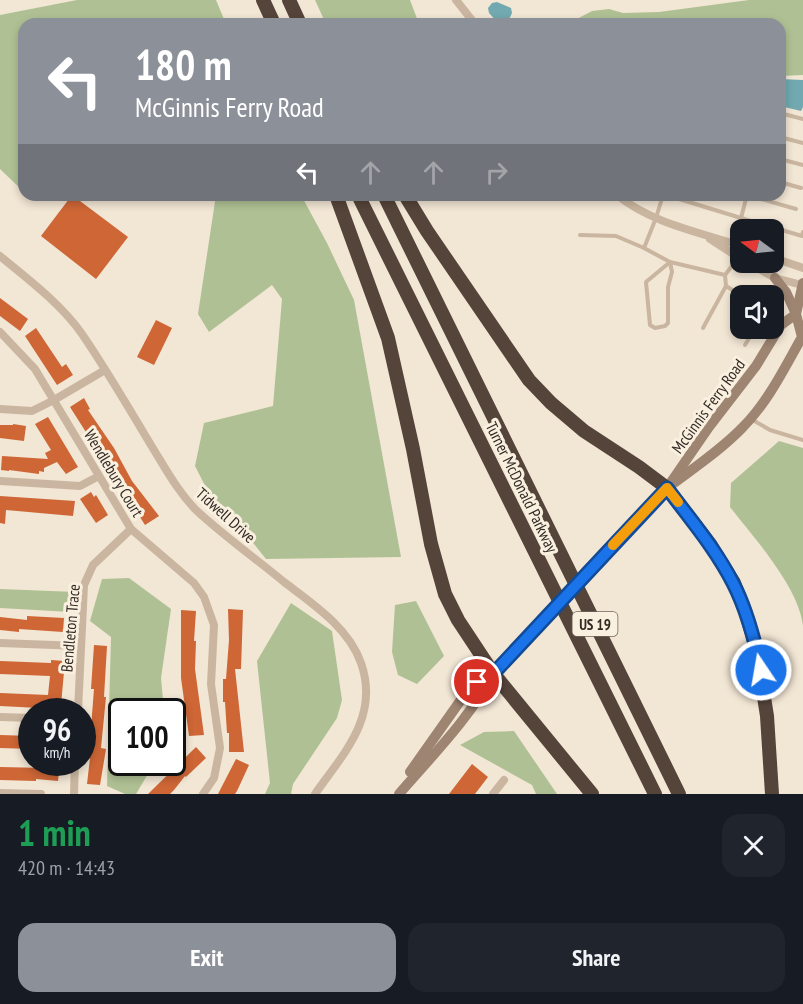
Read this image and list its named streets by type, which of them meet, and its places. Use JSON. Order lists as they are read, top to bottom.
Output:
{
  "streets": {
    "highway": ["Turner McDonald Parkway", "US 19"],
    "main road": ["McGinnis Ferry Road"],
    "street": ["Wendlebury Court", "Tidwell Drive", "Bendleton Trace"]
  },
  "crossings": [
    ["Wendlebury Court", "Bendleton Trace"]
  ],
  "north": "left",
  "page": {
    "turn": ["180 m", "McGinnis Ferry Road"],
    "speed": "96 km/h",
    "limit": "100",
    "heading": ["1 min", "420 m · 14:43"],
    "buttons": ["Exit", "Share"]
  }
}
